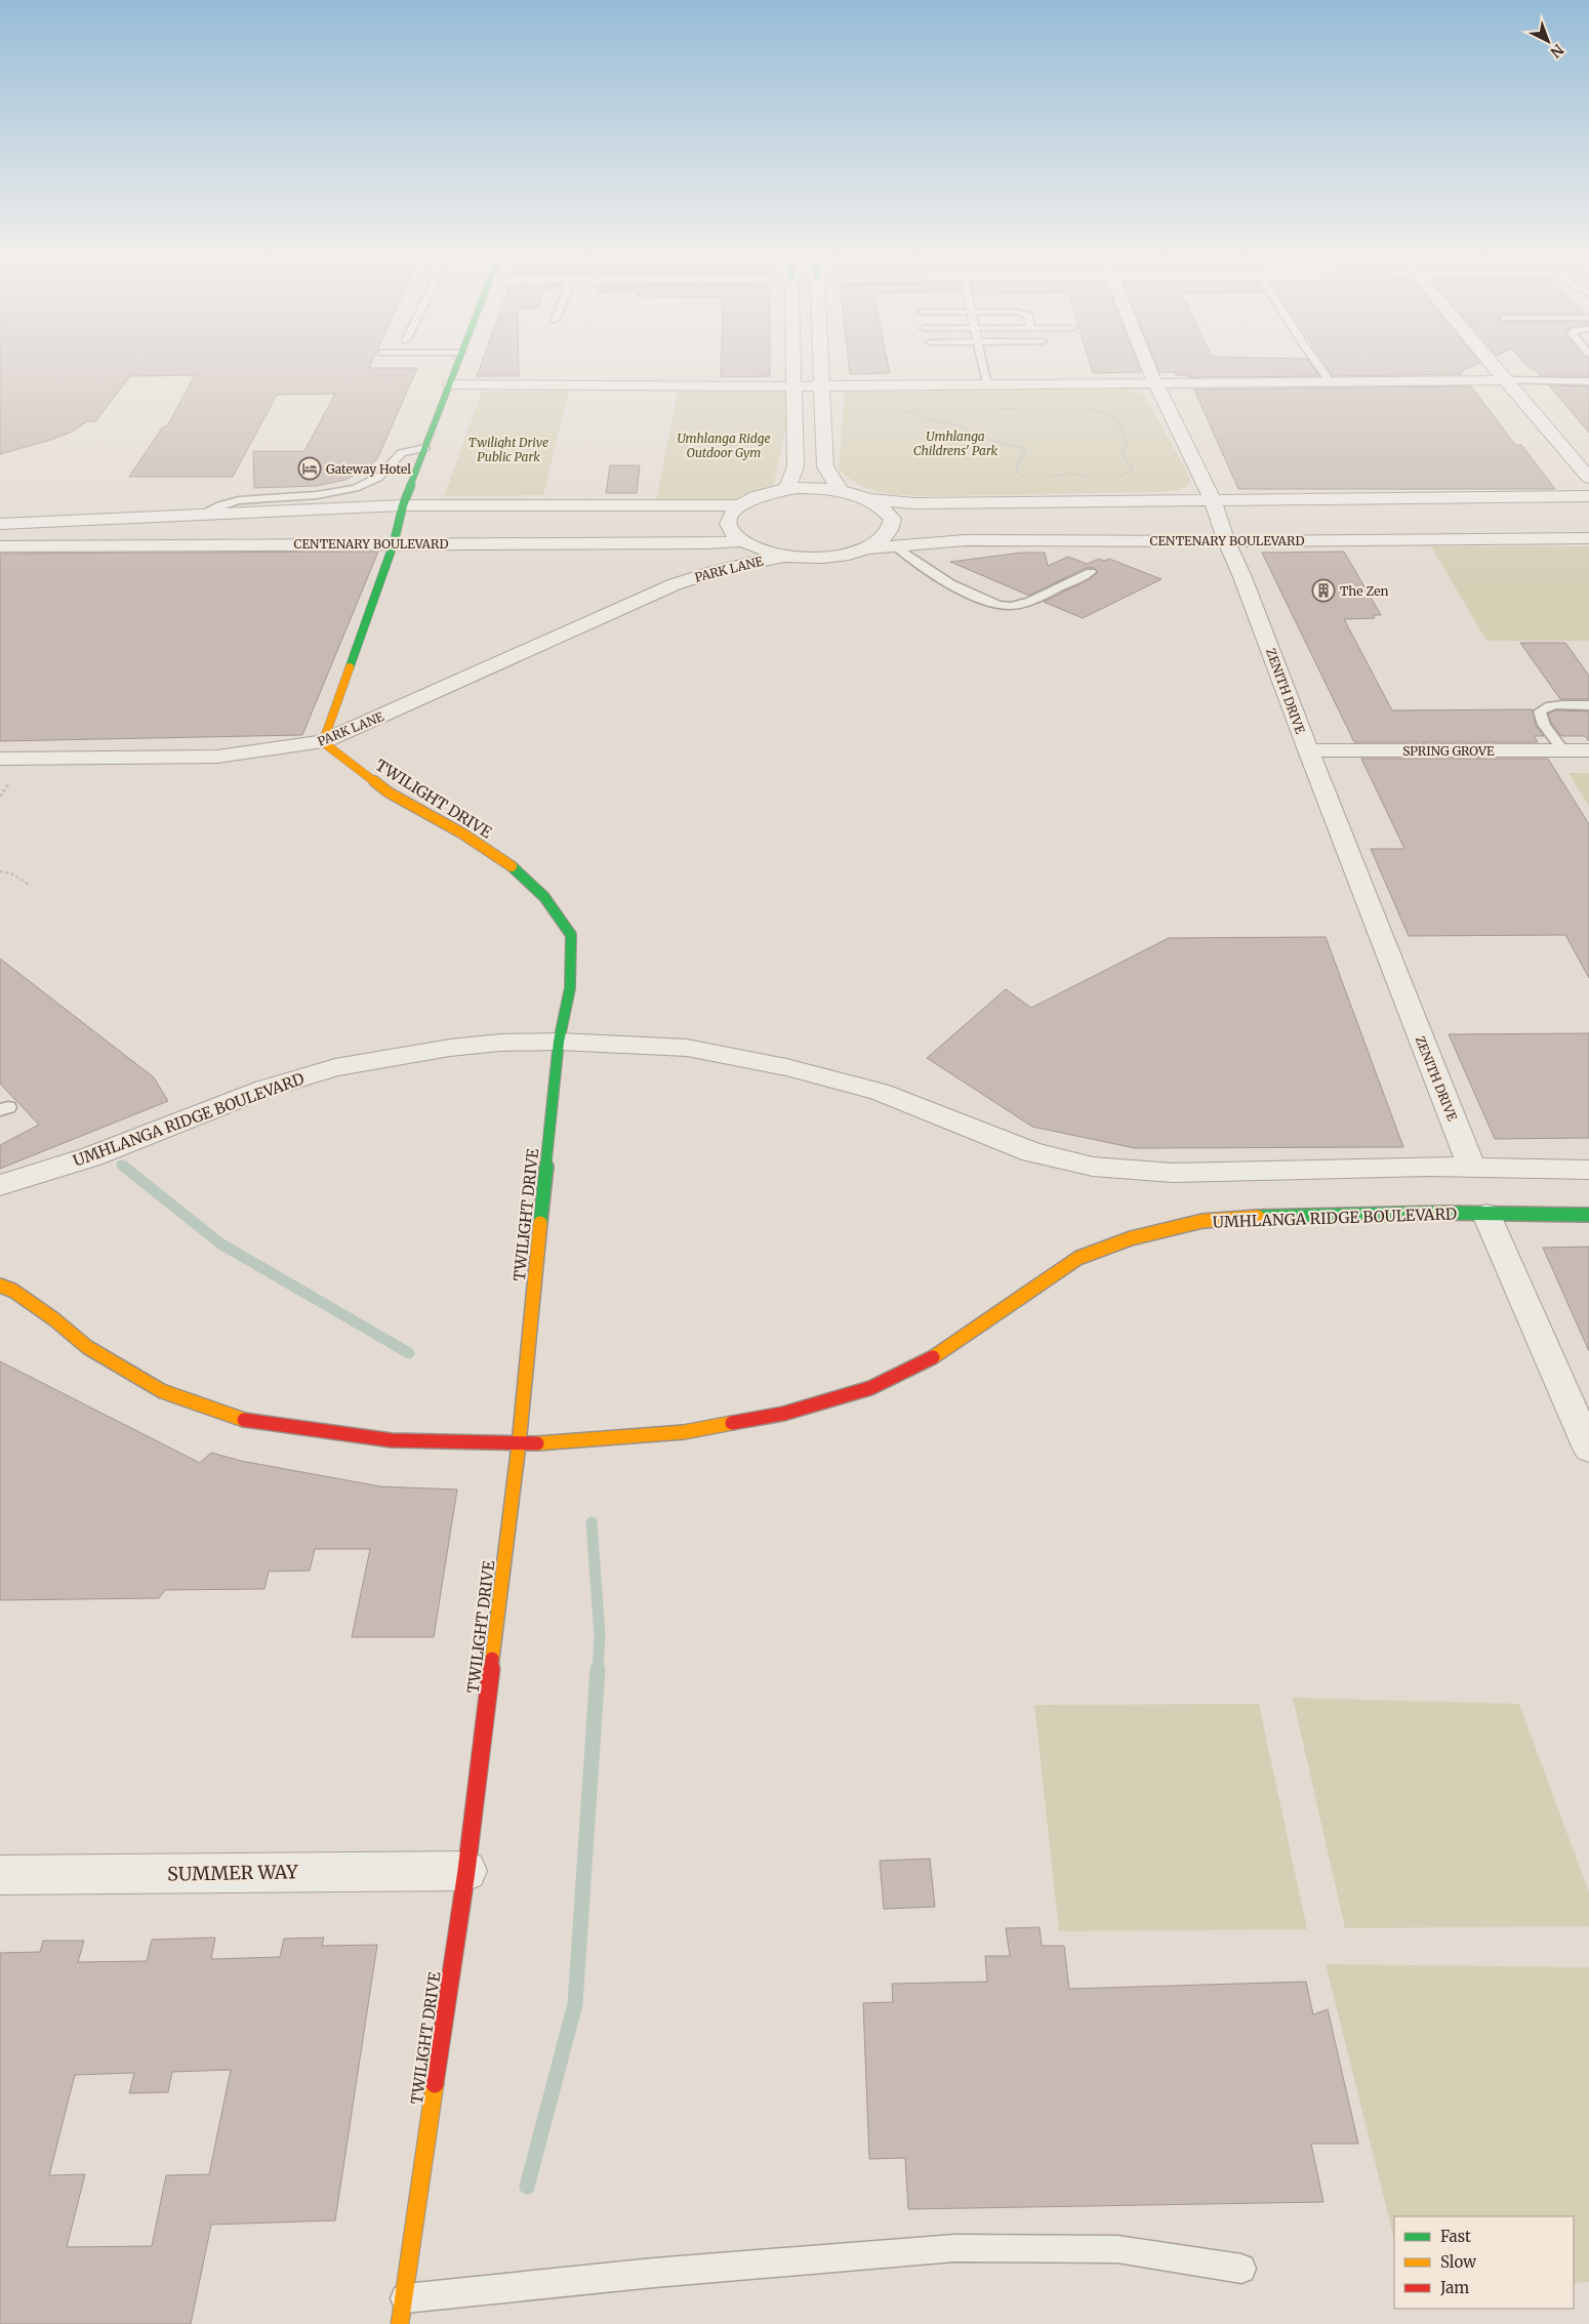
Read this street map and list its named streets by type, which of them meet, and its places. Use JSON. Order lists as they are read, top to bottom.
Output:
{
  "streets": {
    "street": [
      "CENTENARY BOULEVARD",
      "PARK LANE",
      "ZENITH DRIVE",
      "SPRING GROVE",
      "TWILIGHT DRIVE",
      "UMHLANGA RIDGE BOULEVARD",
      "SUMMER WAY"
    ]
  },
  "crossings": [
    ["CENTENARY BOULEVARD", "PARK LANE"],
    ["CENTENARY BOULEVARD", "ZENITH DRIVE"],
    ["PARK LANE", "TWILIGHT DRIVE"],
    ["ZENITH DRIVE", "SPRING GROVE"],
    ["ZENITH DRIVE", "UMHLANGA RIDGE BOULEVARD"],
    ["TWILIGHT DRIVE", "UMHLANGA RIDGE BOULEVARD"],
    ["TWILIGHT DRIVE", "SUMMER WAY"]
  ],
  "parks": ["Umhlanga Childrens' Park", "Umhlanga Ridge Outdoor Gym", "Twilight Drive Public Park"],
  "places": {
    "hotel": ["Gateway Hotel"],
    "building": ["The Zen"]
  },
  "legend": ["Fast", "Slow", "Jam"],
  "north": "bottom right"
}
